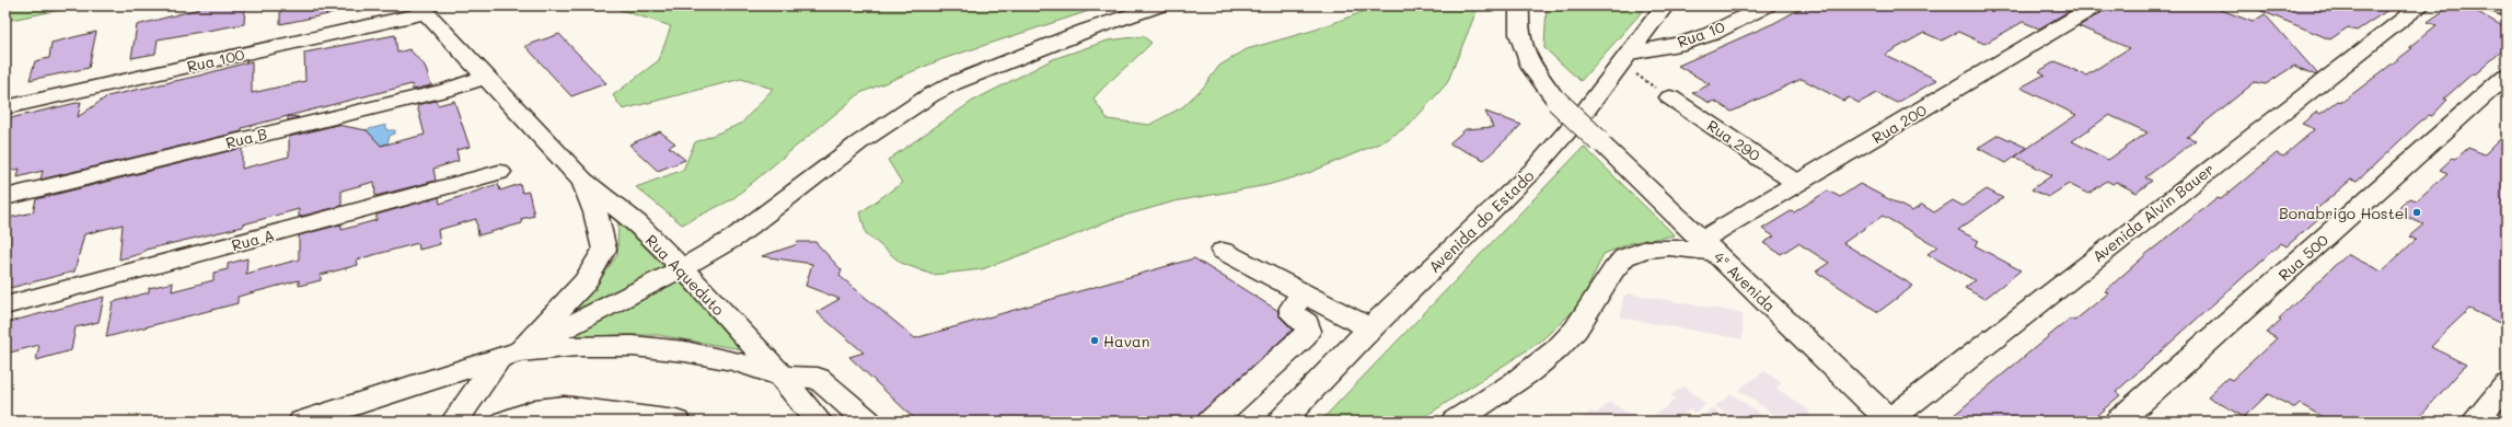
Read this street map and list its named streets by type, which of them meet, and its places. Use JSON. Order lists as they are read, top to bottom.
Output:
{
  "streets": {
    "street": [
      "Rua 10",
      "Rua 100",
      "Rua 200",
      "Rua B",
      "Rua 290",
      "Avenida Alvin Bauer",
      "Avenida do Estado",
      "Rua A",
      "Rua 500",
      "Rua Aqueduto",
      "4ª Avenida"
    ]
  },
  "crossings": [
    ["Rua 10", "Avenida do Estado"],
    ["Rua 100", "Rua Aqueduto"],
    ["Rua 200", "Rua 290"],
    ["Rua 200", "4ª Avenida"],
    ["Rua B", "Rua Aqueduto"],
    ["Avenida Alvin Bauer", "4ª Avenida"]
  ],
  "places": ["Bonabrigo Hostel", "Havan"]
}
